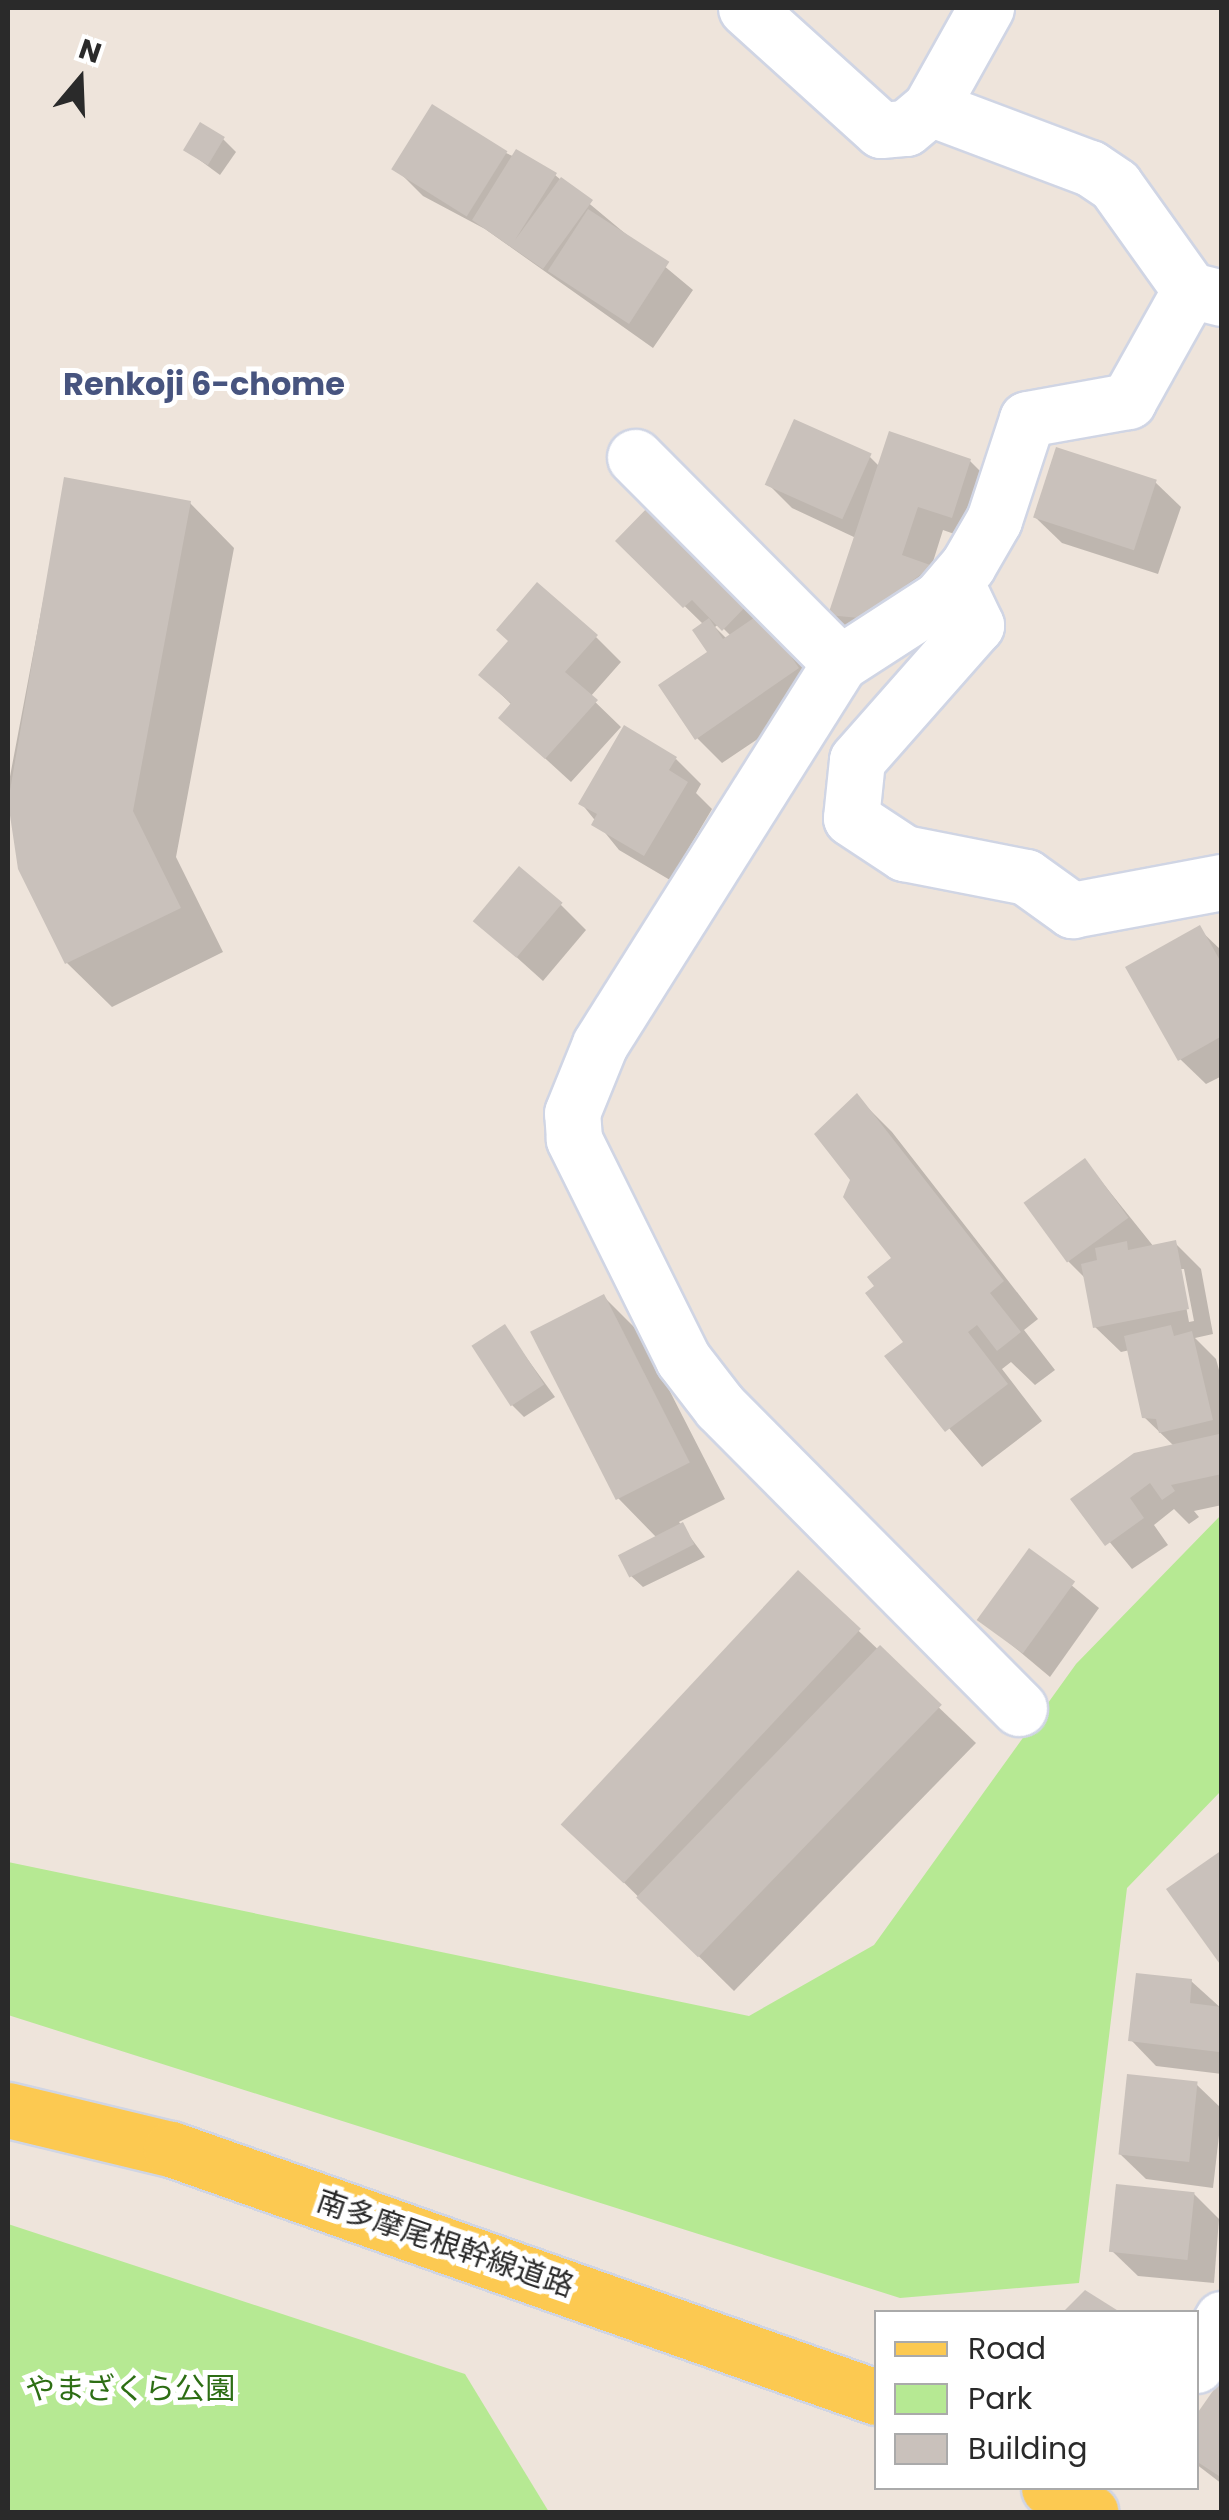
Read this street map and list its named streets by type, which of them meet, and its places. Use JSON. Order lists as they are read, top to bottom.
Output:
{
  "streets": {
    "main road": ["南多摩尾根幹線道路"]
  },
  "districts": ["Renkoji 6-chome"],
  "parks": ["やまざくら公園"],
  "legend": ["Road", "Park", "Building"],
  "north": "top"
}
